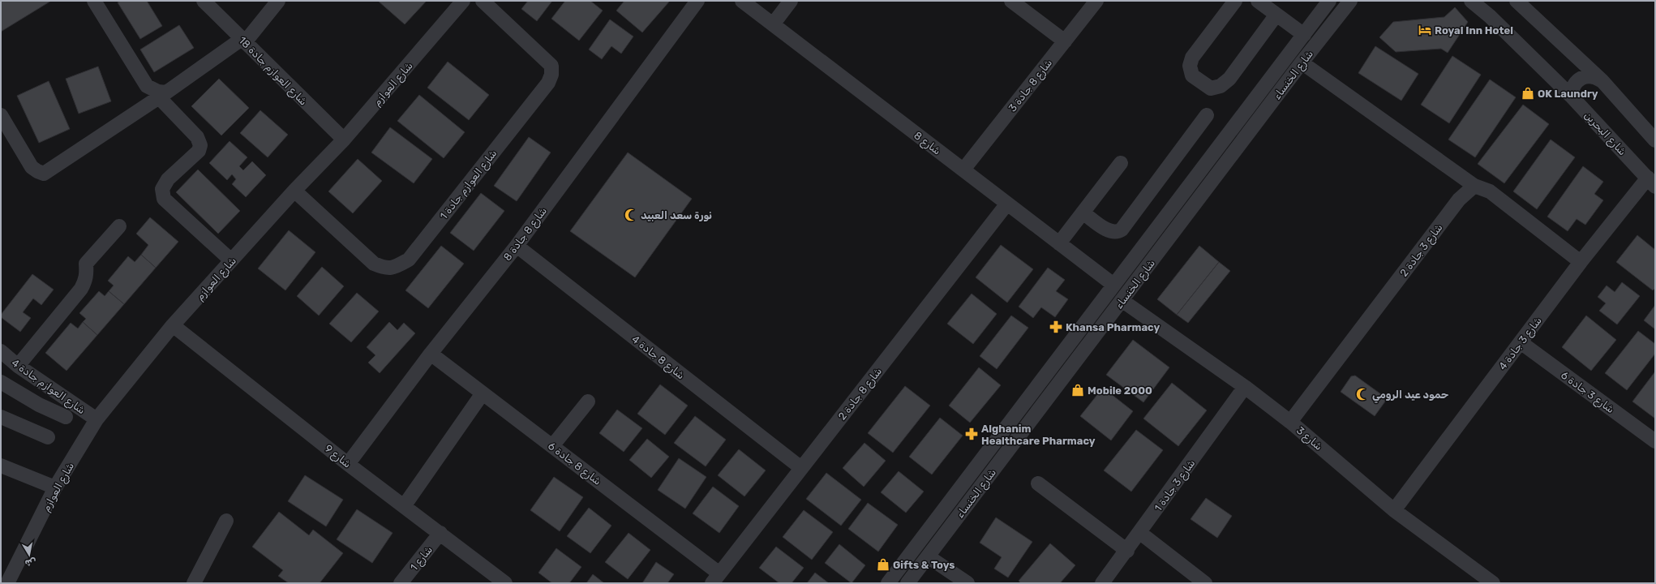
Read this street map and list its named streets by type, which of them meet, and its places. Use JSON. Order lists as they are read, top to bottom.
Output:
{
  "streets": {
    "street": [
      "شارع العوازم جادة 18",
      "شارع الخنساء",
      "شارع العوازم",
      "شارع 8 جادة 3",
      "شارع البحرين",
      "شارع 8",
      "شارع العوازم جادة 1",
      "شارع 8 جادة 8",
      "شارع 3 جادة 2",
      "شارع 3 جادة 4",
      "شارع 8 جادة 4",
      "شارع العوازم جادة 4",
      "شارع 3 جادة 6",
      "شارع 8 جادة 2",
      "شارع 3",
      "شارع 9",
      "شارع 8 جادة 6",
      "شارع 3 جادة 1",
      "شارع 1"
    ]
  },
  "crossings": [
    ["شارع العوازم جادة 18", "شارع العوازم"],
    ["شارع الخنساء", "شارع 8"],
    ["شارع الخنساء", "شارع 3"],
    ["شارع العوازم", "شارع العوازم جادة 1"],
    ["شارع العوازم", "شارع العوازم جادة 4"],
    ["شارع العوازم", "شارع 9"],
    ["شارع 8 جادة 3", "شارع 8"],
    ["شارع البحرين", "شارع 3 جادة 4"],
    ["شارع 8", "شارع 8 جادة 2"],
    ["شارع 8 جادة 8", "شارع 8 جادة 4"],
    ["شارع 8 جادة 8", "شارع 9"],
    ["شارع 8 جادة 8", "شارع 8 جادة 6"],
    ["شارع 3 جادة 2", "شارع 3"],
    ["شارع 3 جادة 4", "شارع 3 جادة 6"],
    ["شارع 3 جادة 4", "شارع 3"],
    ["شارع 8 جادة 4", "شارع 8 جادة 2"],
    ["شارع 8 جادة 2", "شارع 8 جادة 6"],
    ["شارع 3", "شارع 3 جادة 1"],
    ["شارع 9", "شارع 1"]
  ],
  "places": {
    "hotel": ["Royal Inn Hotel"],
    "shop": ["OK Laundry", "Mobile 2000", "Gifts & Toys"],
    "mosque": ["نورة سعد العبيد", "حمود عيد الرومي"],
    "pharmacy": ["Khansa Pharmacy", "Alghanim Healthcare Pharmacy"]
  },
  "north": "bottom"
}
